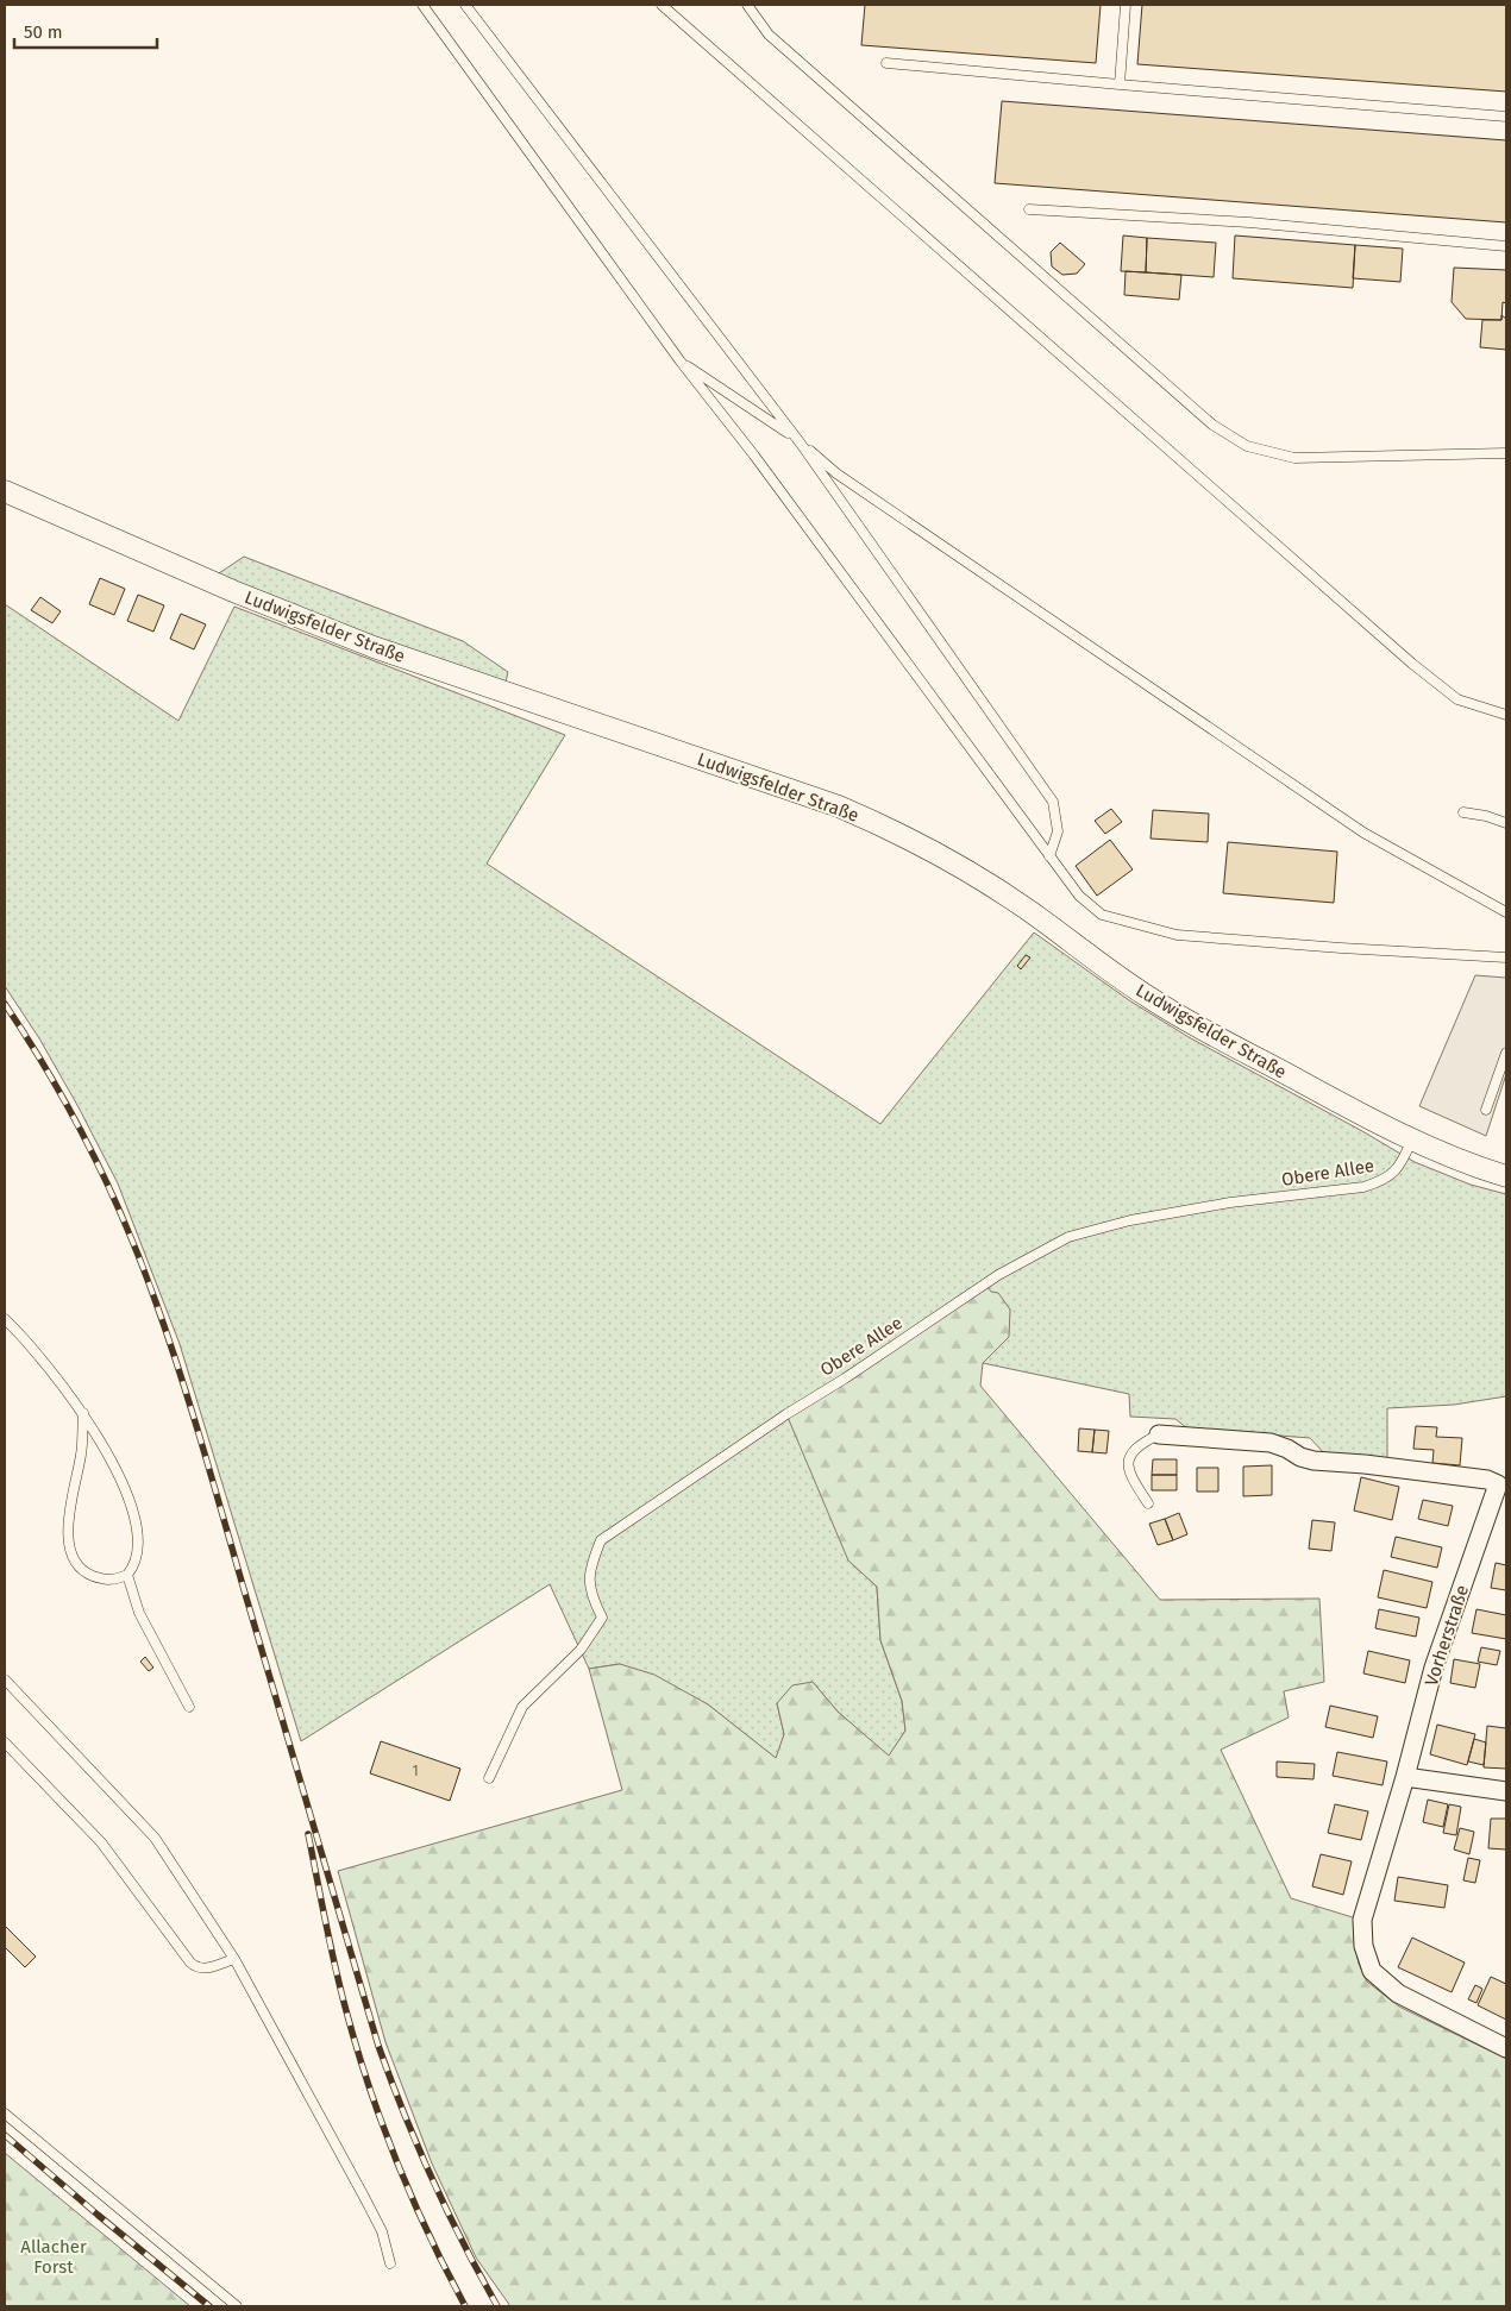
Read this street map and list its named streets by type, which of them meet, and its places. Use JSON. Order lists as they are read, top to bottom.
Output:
{
  "streets": {
    "street": ["Ludwigsfelder Straße", "Vorherstraße"],
    "lane": ["Obere Allee"]
  },
  "crossings": [
    ["Ludwigsfelder Straße", "Obere Allee"]
  ],
  "parks": ["Allacher Forst"],
  "house_numbers": ["1"],
  "scale_bar": "50 m"
}
